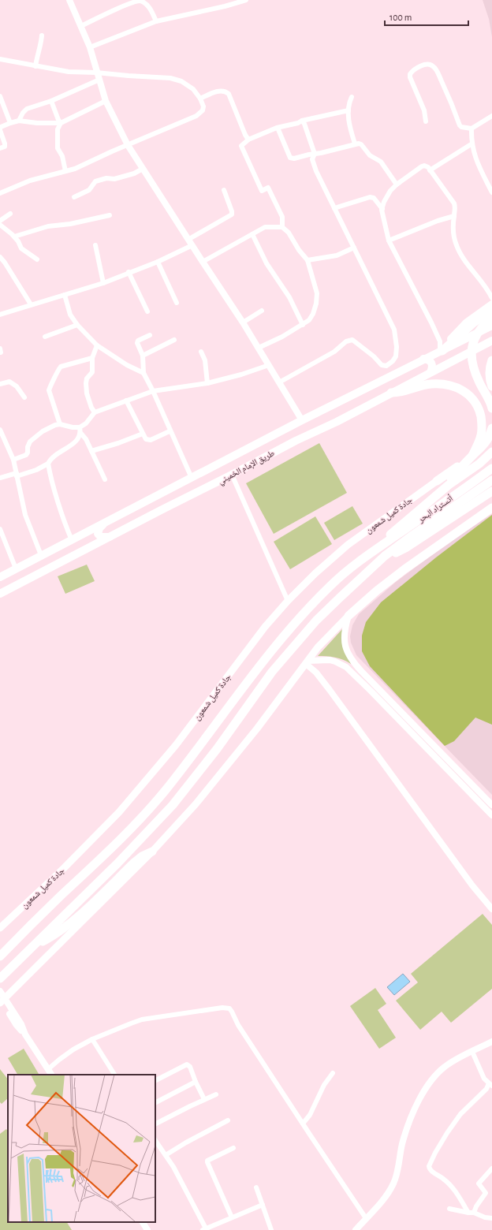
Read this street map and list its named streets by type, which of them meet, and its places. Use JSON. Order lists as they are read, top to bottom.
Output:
{
  "streets": {
    "highway": ["طريق الإمام الخميني", "أتستراد البحر", "جادة كميل شمعون"]
  },
  "crossings": [
    ["أتستراد البحر", "جادة كميل شمعون"]
  ],
  "scale_bar": "100 m"
}
